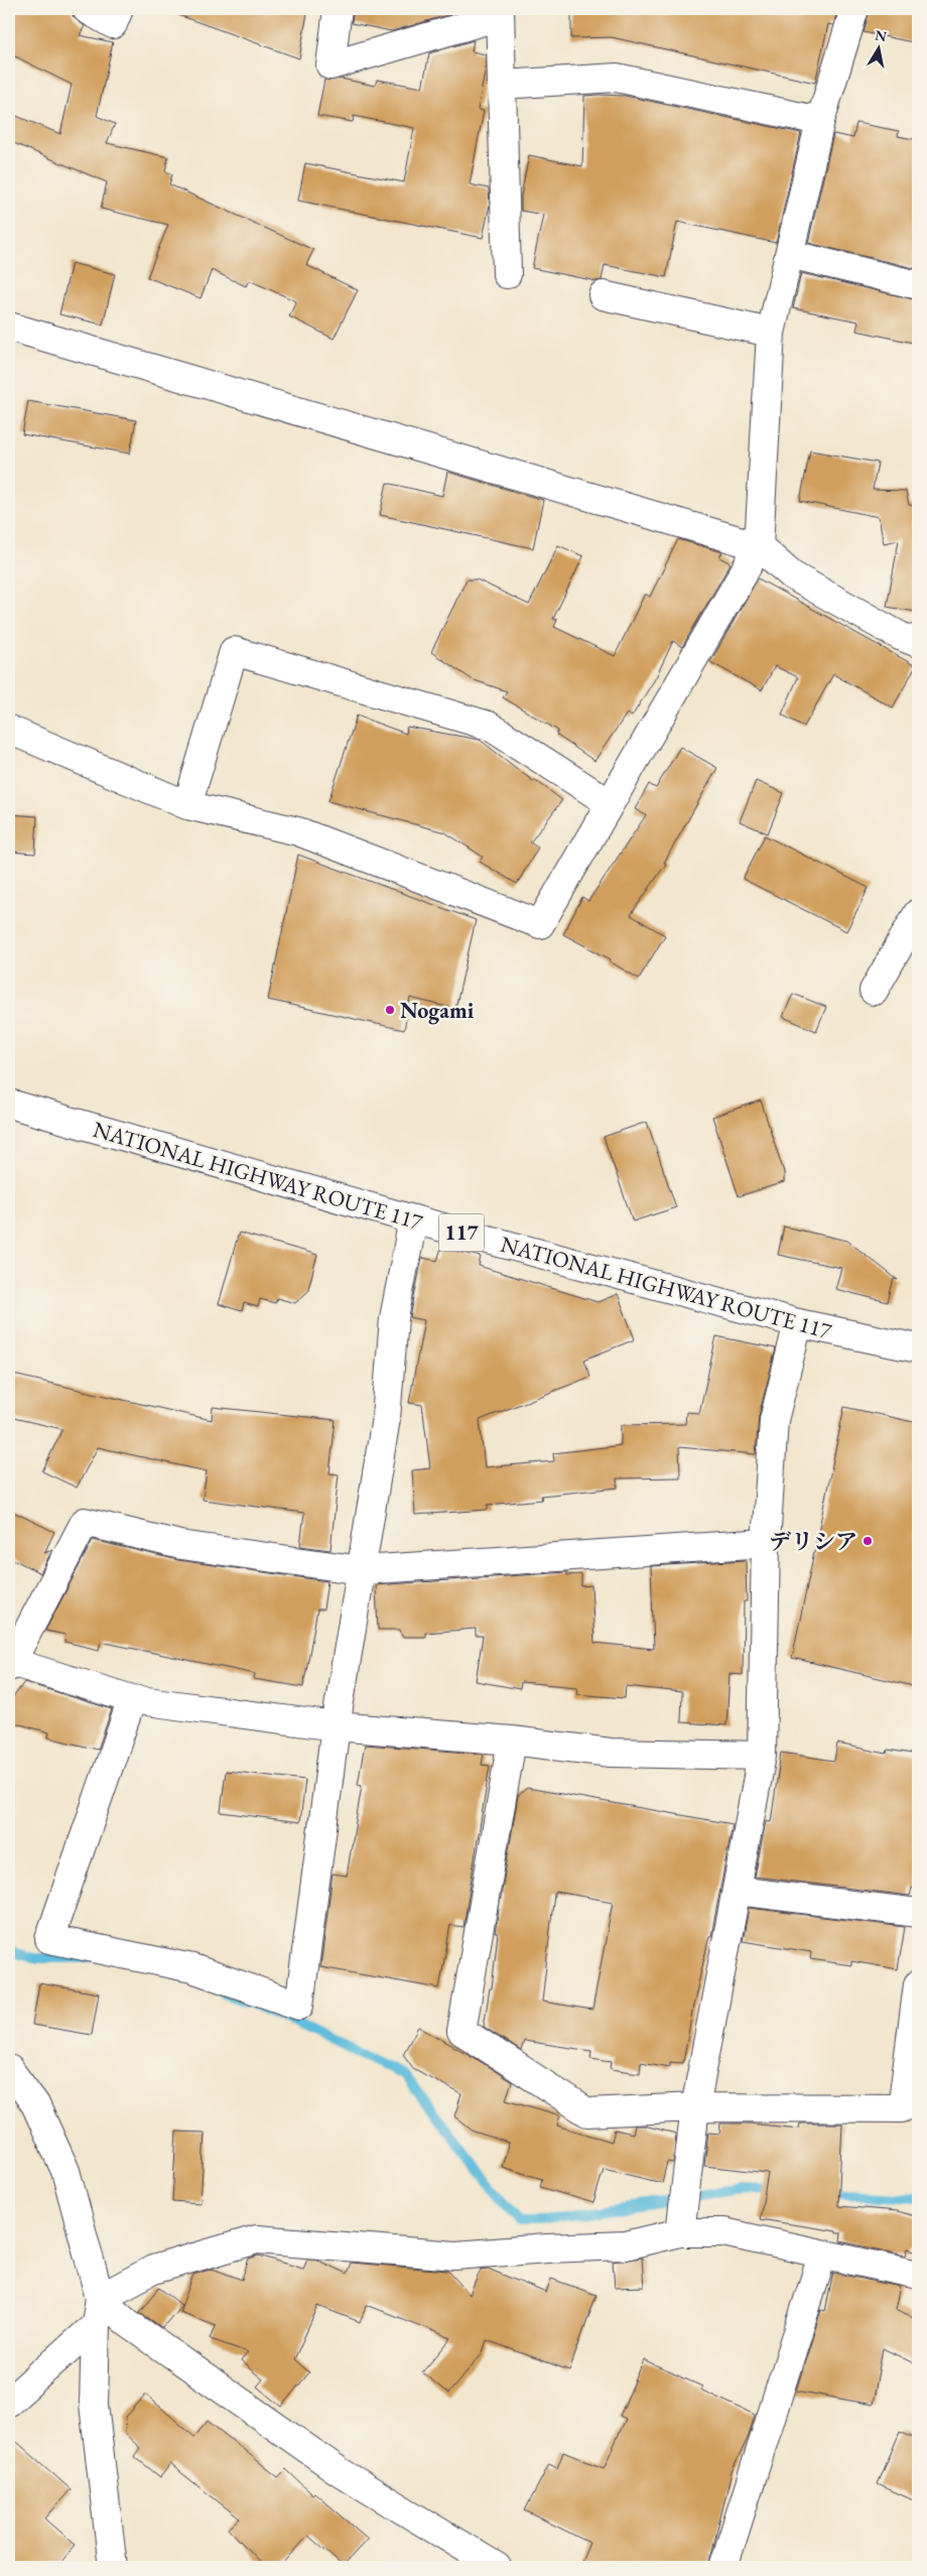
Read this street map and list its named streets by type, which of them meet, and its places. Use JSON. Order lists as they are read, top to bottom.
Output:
{
  "streets": {
    "main road": ["NATIONAL HIGHWAY ROUTE 117", "117"]
  },
  "places": ["Nogami", "デリシア"],
  "north": "top"
}
